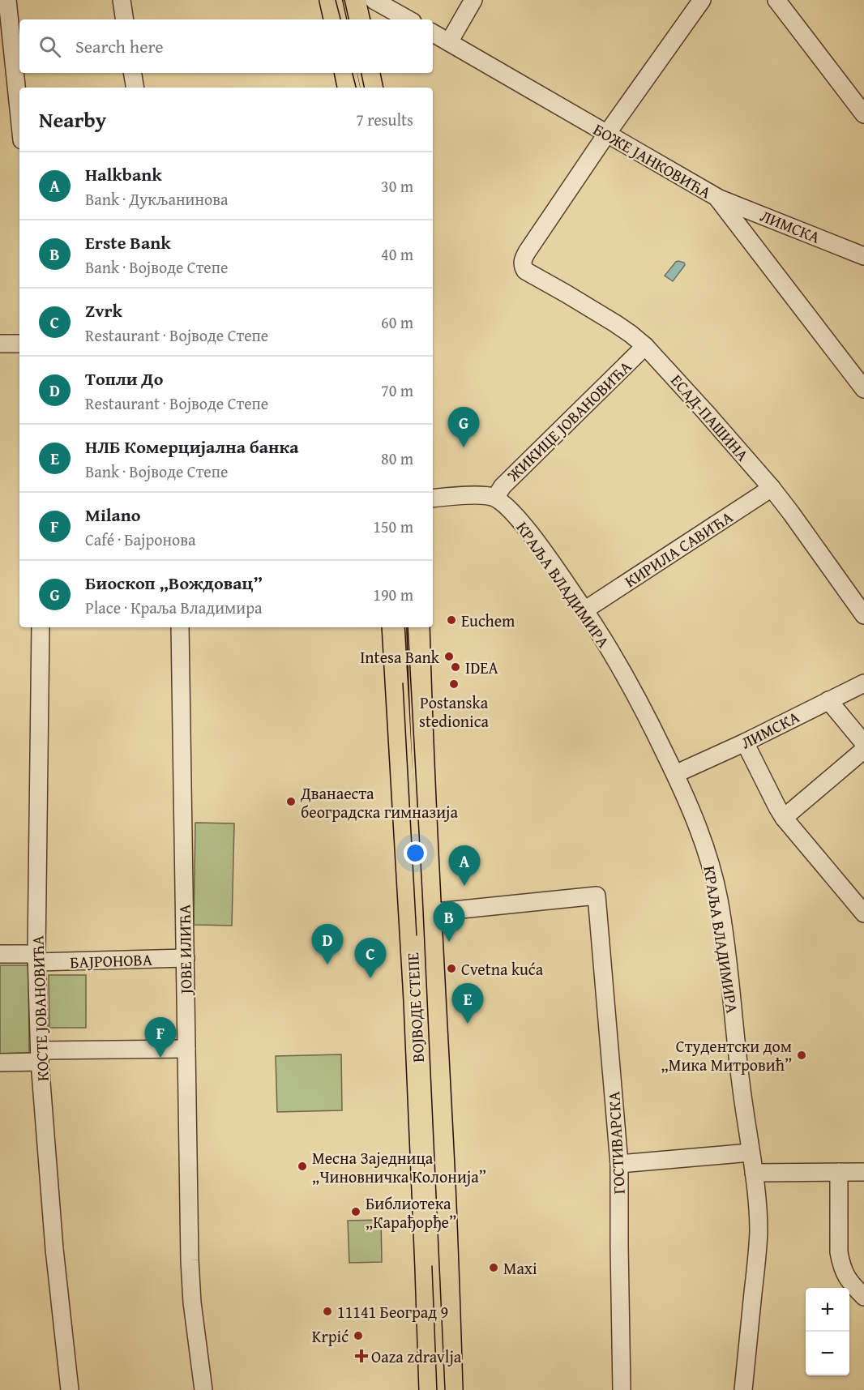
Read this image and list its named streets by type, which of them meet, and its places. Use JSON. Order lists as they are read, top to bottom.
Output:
{
  "streets": {
    "main road": ["ВОЈВОДЕ СТЕПЕ"],
    "street": [
      "БОЖЕ ЈАНКОВИЋА",
      "ЛИМСКА",
      "ЕСАД-ПАШИНА",
      "ЖИКИЦЕ ЈОВАНОВИЋА",
      "КИРИЛА САВИЋА",
      "КРАЉА ВЛАДИМИРА",
      "ЈОВЕ ИЛИЋА",
      "БАЈРОНОВА",
      "КОСТЕ ЈОВАНОВИЋА",
      "ГОСТИВАРСКА"
    ]
  },
  "crossings": [
    ["БОЖЕ ЈАНКОВИЋА", "ЛИМСКА"],
    ["БОЖЕ ЈАНКОВИЋА", "ЕСАД-ПАШИНА"],
    ["ЛИМСКА", "КРАЉА ВЛАДИМИРА"],
    ["ЕСАД-ПАШИНА", "ЖИКИЦЕ ЈОВАНОВИЋА"],
    ["ЕСАД-ПАШИНА", "КИРИЛА САВИЋА"],
    ["ЖИКИЦЕ ЈОВАНОВИЋА", "КРАЉА ВЛАДИМИРА"],
    ["КИРИЛА САВИЋА", "КРАЉА ВЛАДИМИРА"],
    ["ЈОВЕ ИЛИЋА", "БАЈРОНОВА"],
    ["БАЈРОНОВА", "КОСТЕ ЈОВАНОВИЋА"],
    ["ВОЈВОДЕ СТЕПЕ", "ГОСТИВАРСКА"]
  ],
  "places": {
    "other": [
      "Euchem",
      "Intesa Bank",
      "IDEA",
      "Postanska stedionica",
      "Дванаеста београдска гимназија",
      "Cvetna kuća",
      "Студентски дом „Мика Митровић”",
      "Месна Заједница „Чиновничка Колонија”",
      "Библиотека „Карађорђе”",
      "Maxi",
      "11141 Београд 9",
      "Krpić"
    ],
    "health": ["Oaza zdravlja"]
  },
  "page": {
    "search": "Search here",
    "heading": ["Nearby", "7 results"],
    "list": [
      {
        "mark": "A",
        "name": "Halkbank",
        "note": "Bank · Дукљанинова",
        "value": "30 m"
      },
      {
        "mark": "B",
        "name": "Erste Bank",
        "note": "Bank · Војводе Степе",
        "value": "40 m"
      },
      {
        "mark": "C",
        "name": "Zvrk",
        "note": "Restaurant · Војводе Степе",
        "value": "60 m"
      },
      {
        "mark": "D",
        "name": "Топли До",
        "note": "Restaurant · Војводе Степе",
        "value": "70 m"
      },
      {
        "mark": "E",
        "name": "НЛБ Комерцијална банка",
        "note": "Bank · Војводе Степе",
        "value": "80 m"
      },
      {
        "mark": "F",
        "name": "Milano",
        "note": "Café · Бајронова",
        "value": "150 m"
      },
      {
        "mark": "G",
        "name": "Биоскоп „Вождовац”",
        "note": "Place · Краља Владимира",
        "value": "190 m"
      }
    ],
    "pins": [
      "G",
      "A",
      "B",
      "D",
      "C",
      "E",
      "F"
    ],
    "map_buttons": ["+", "−"]
  }
}
